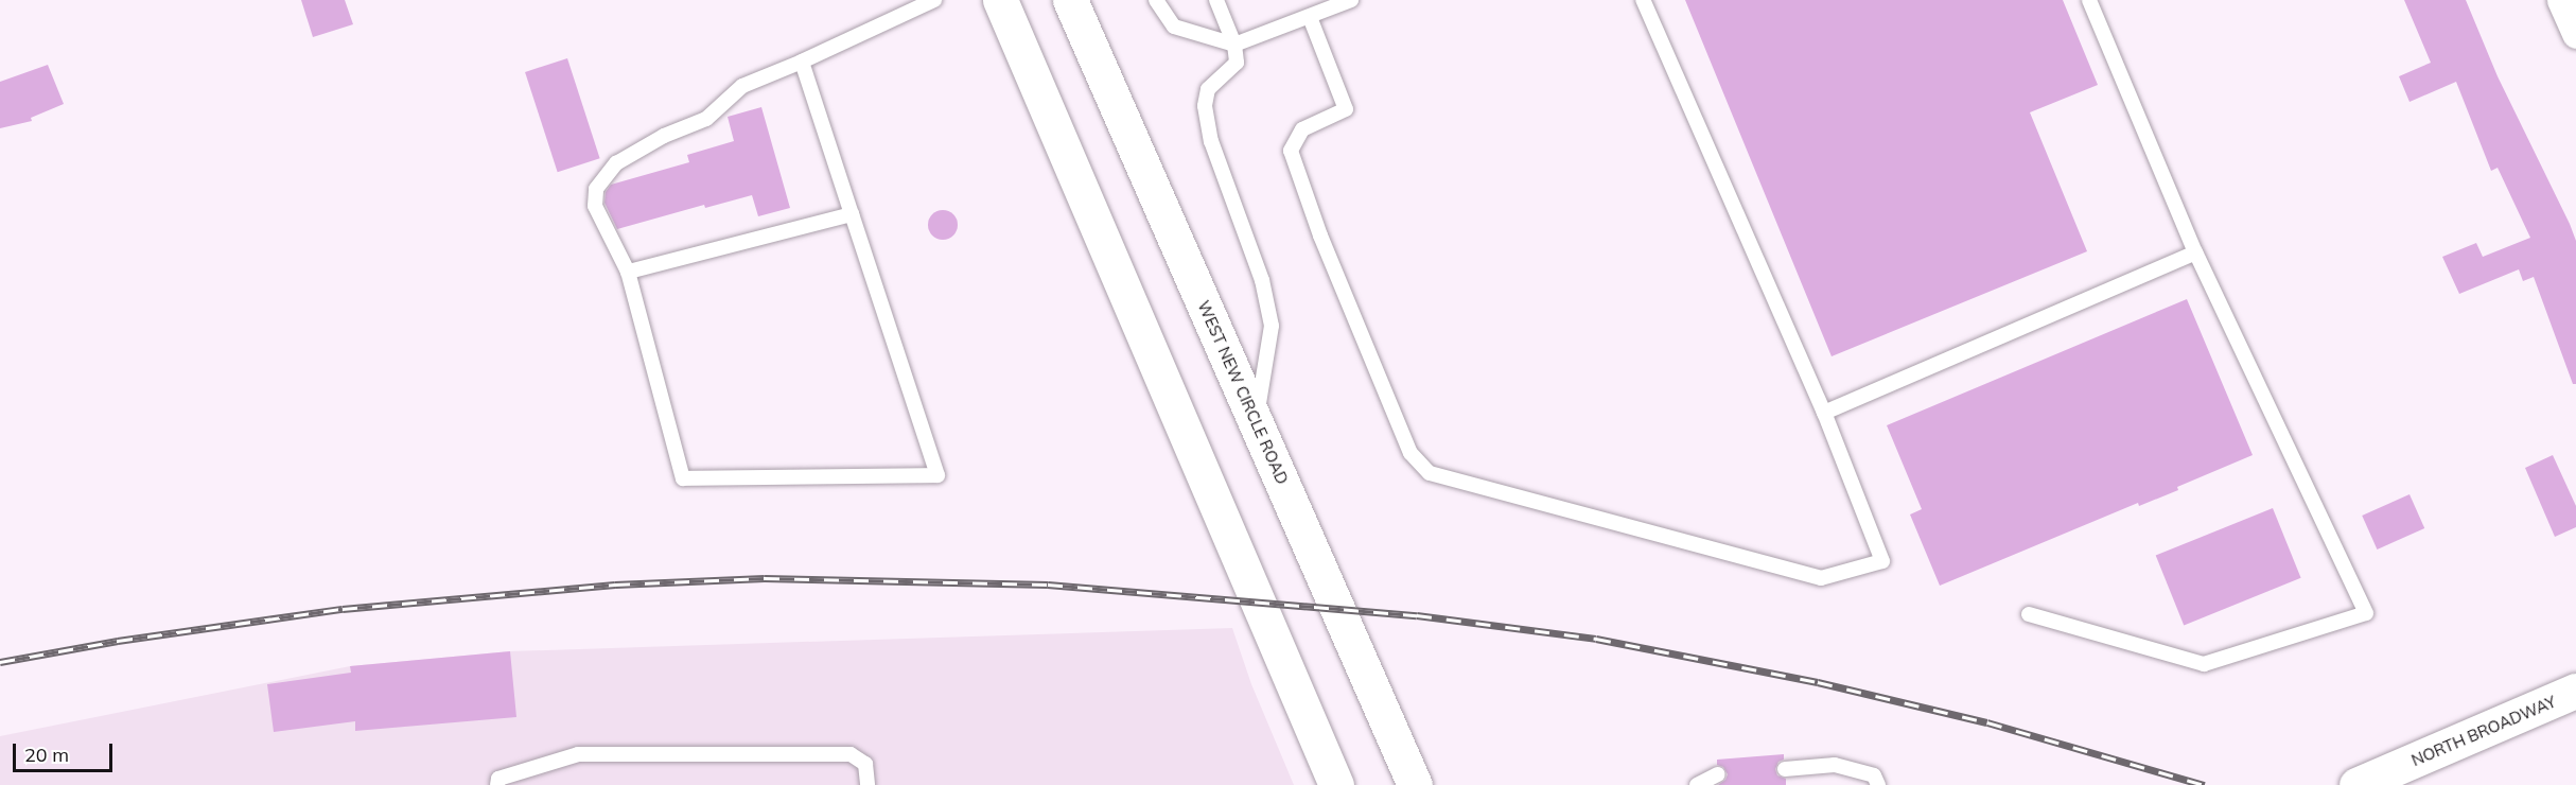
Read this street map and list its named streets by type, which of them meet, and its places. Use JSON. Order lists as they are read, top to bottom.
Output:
{
  "streets": {
    "main road": ["WEST NEW CIRCLE ROAD", "NORTH BROADWAY"]
  },
  "scale_bar": "20 m"
}
